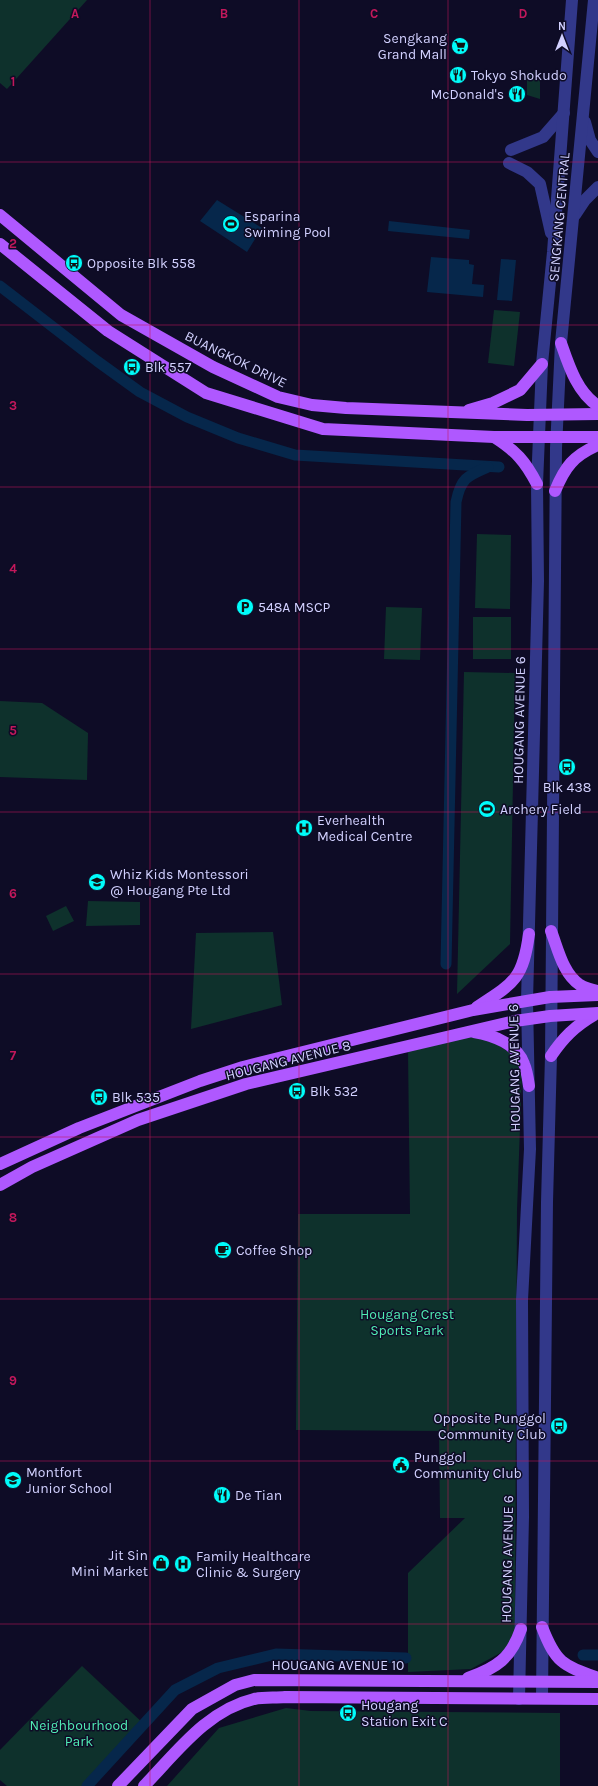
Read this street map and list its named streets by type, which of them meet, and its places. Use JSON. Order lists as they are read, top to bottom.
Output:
{
  "streets": {
    "main road": ["BUANGKOK DRIVE", "HOUGANG AVENUE 8", "HOUGANG AVENUE 10"],
    "street": ["SENGKANG CENTRAL", "HOUGANG AVENUE 6"]
  },
  "crossings": [
    ["SENGKANG CENTRAL", "BUANGKOK DRIVE"],
    ["SENGKANG CENTRAL", "HOUGANG AVENUE 6"],
    ["HOUGANG AVENUE 6", "HOUGANG AVENUE 8"],
    ["HOUGANG AVENUE 6", "HOUGANG AVENUE 10"]
  ],
  "parks": ["Hougang Crest Sports Park", "Neighbourhood Park"],
  "places": {
    "supermarket": ["Sengkang Grand Mall"],
    "restaurant": ["Tokyo Shokudo", "McDonald's", "De Tian"],
    "sports": ["Esparina Swiming Pool", "Archery Field"],
    "bus stop": [
      "Opposite Blk 558",
      "Blk 557",
      "Blk 438",
      "Blk 532",
      "Blk 535",
      "Opposite Punggol Community Club",
      "Hougang Station Exit C"
    ],
    "parking": ["548A MSCP"],
    "hospital": ["Everhealth Medical Centre", "Family Healthcare Clinic & Surgery"],
    "school or university": ["Whiz Kids Montessori @ Hougang Pte Ltd", "Montfort Junior School"],
    "cafe": ["Coffee Shop"],
    "public building": ["Punggol Community Club"],
    "shop": ["Jit Sin Mini Market"]
  },
  "north": "top",
  "grid": {
    "columns": [
      "A",
      "B",
      "C",
      "D"
    ],
    "rows": [
      "1",
      "2",
      "3",
      "4",
      "5",
      "6",
      "7",
      "8",
      "9"
    ]
  }
}
